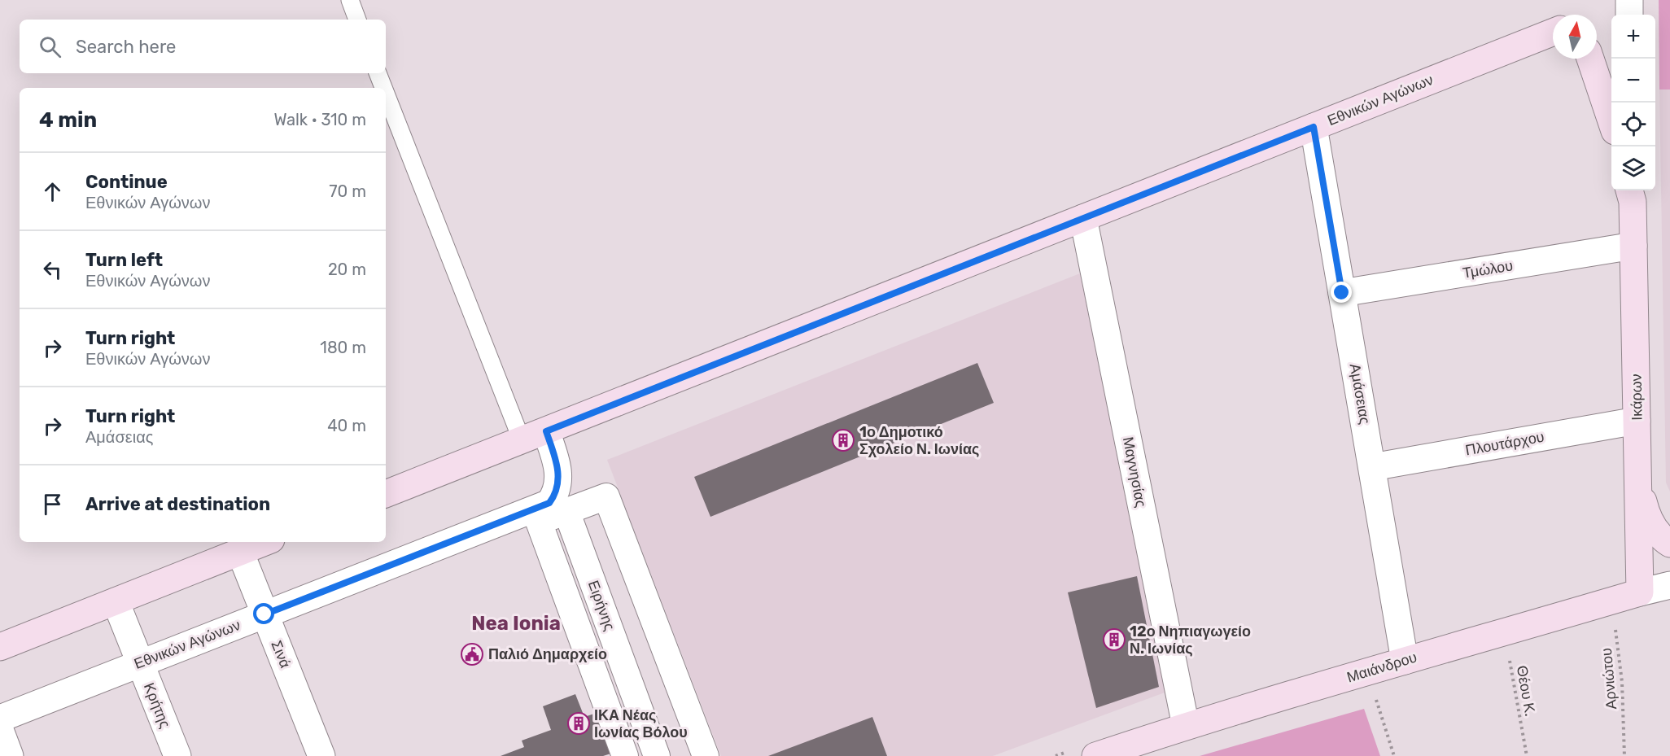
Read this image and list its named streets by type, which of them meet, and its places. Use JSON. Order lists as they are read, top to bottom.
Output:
{
  "streets": {
    "main road": ["Εθνικών Αγώνων", "Ικάρων", "Μαιάνδρου"],
    "street": [
      "Τμώλου",
      "Αμάσειας",
      "Πλουτάρχου",
      "Μαγνησίας",
      "Ειρήνης",
      "Σινά",
      "Κρήτης"
    ],
    "path": ["Αρνιώτου", "Θέου Κ."]
  },
  "crossings": [
    ["Εθνικών Αγώνων", "Αμάσειας"],
    ["Εθνικών Αγώνων", "Μαγνησίας"],
    ["Εθνικών Αγώνων", "Σινά"],
    ["Εθνικών Αγώνων", "Κρήτης"],
    ["Τμώλου", "Αμάσειας"],
    ["Τμώλου", "Ικάρων"],
    ["Αμάσειας", "Πλουτάρχου"],
    ["Αμάσειας", "Μαιάνδρου"],
    ["Ικάρων", "Πλουτάρχου"],
    ["Ικάρων", "Μαιάνδρου"],
    ["Μαγνησίας", "Μαιάνδρου"],
    ["Μαιάνδρου", "Αρνιώτου"],
    ["Μαιάνδρου", "Θέου Κ."]
  ],
  "districts": ["Nea Ionia"],
  "places": {
    "building": ["1ο Δημοτικό Σχολείο Ν. Ιωνίας", "12ο Νηπιαγωγείο Ν. Ιωνίας", "ΙΚΑ Νέας Ιωνίας Βόλου"],
    "public building": ["Παλιό Δημαρχείο"]
  },
  "north": "top",
  "page": {
    "map_buttons": ["+", "−"],
    "search": "Search here",
    "heading": ["4 min", "Walk · 310 m"],
    "list": [
      ["Continue", "Εθνικών Αγώνων", "70 m"],
      ["Turn left", "Εθνικών Αγώνων", "20 m"],
      ["Turn right", "Εθνικών Αγώνων", "180 m"],
      ["Turn right", "Αμάσειας", "40 m"],
      "Arrive at destination"
    ]
  }
}
